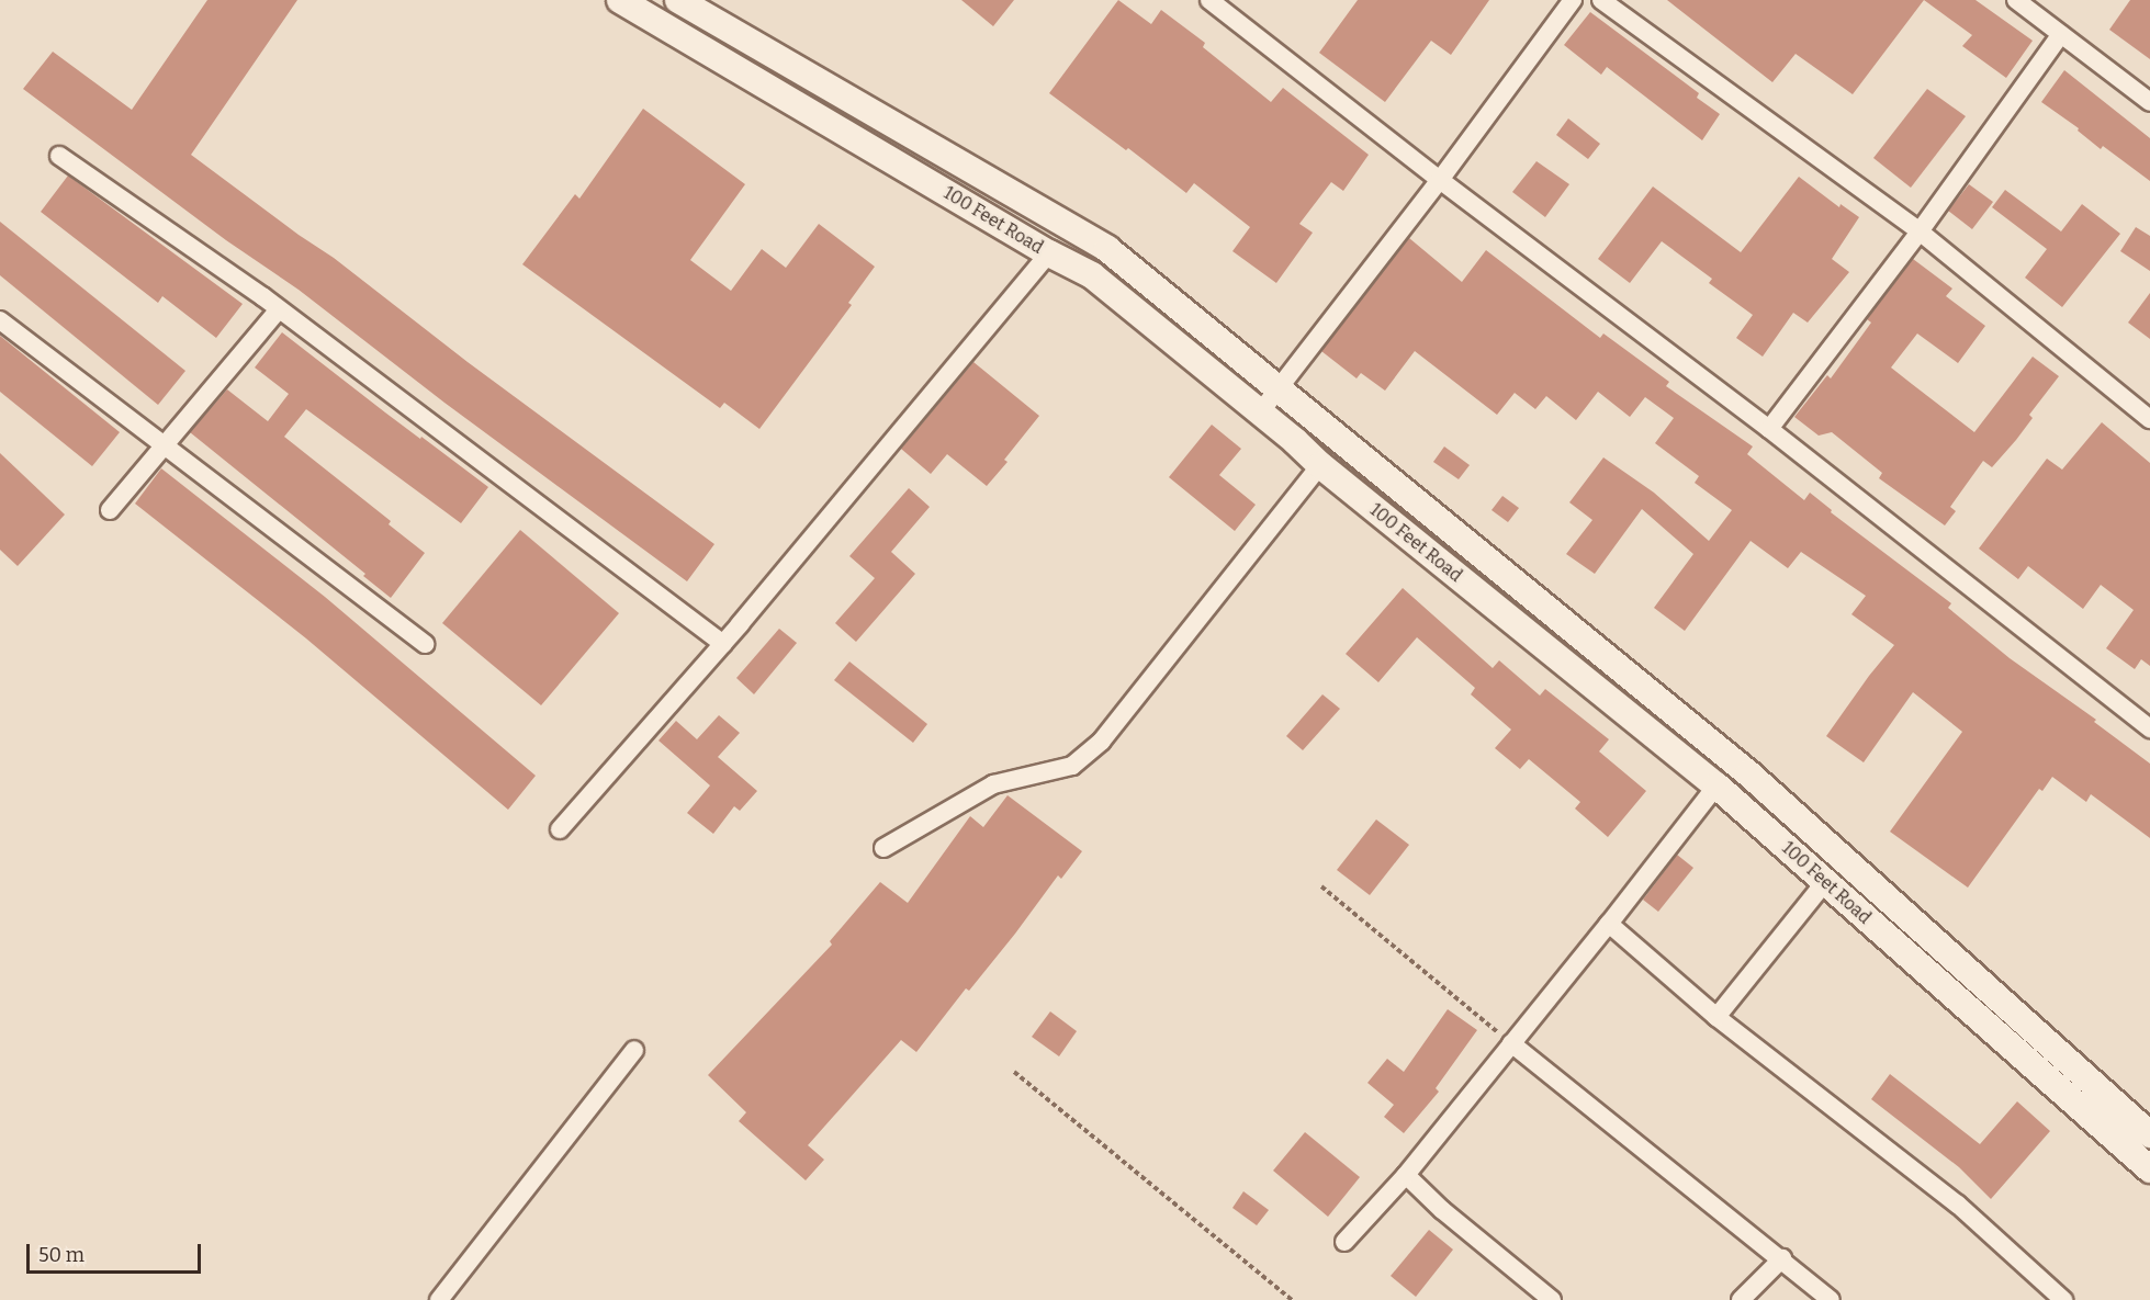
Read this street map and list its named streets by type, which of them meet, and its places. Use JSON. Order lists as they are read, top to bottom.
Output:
{
  "streets": {
    "street": ["100 Feet Road"]
  },
  "scale_bar": "50 m"
}
